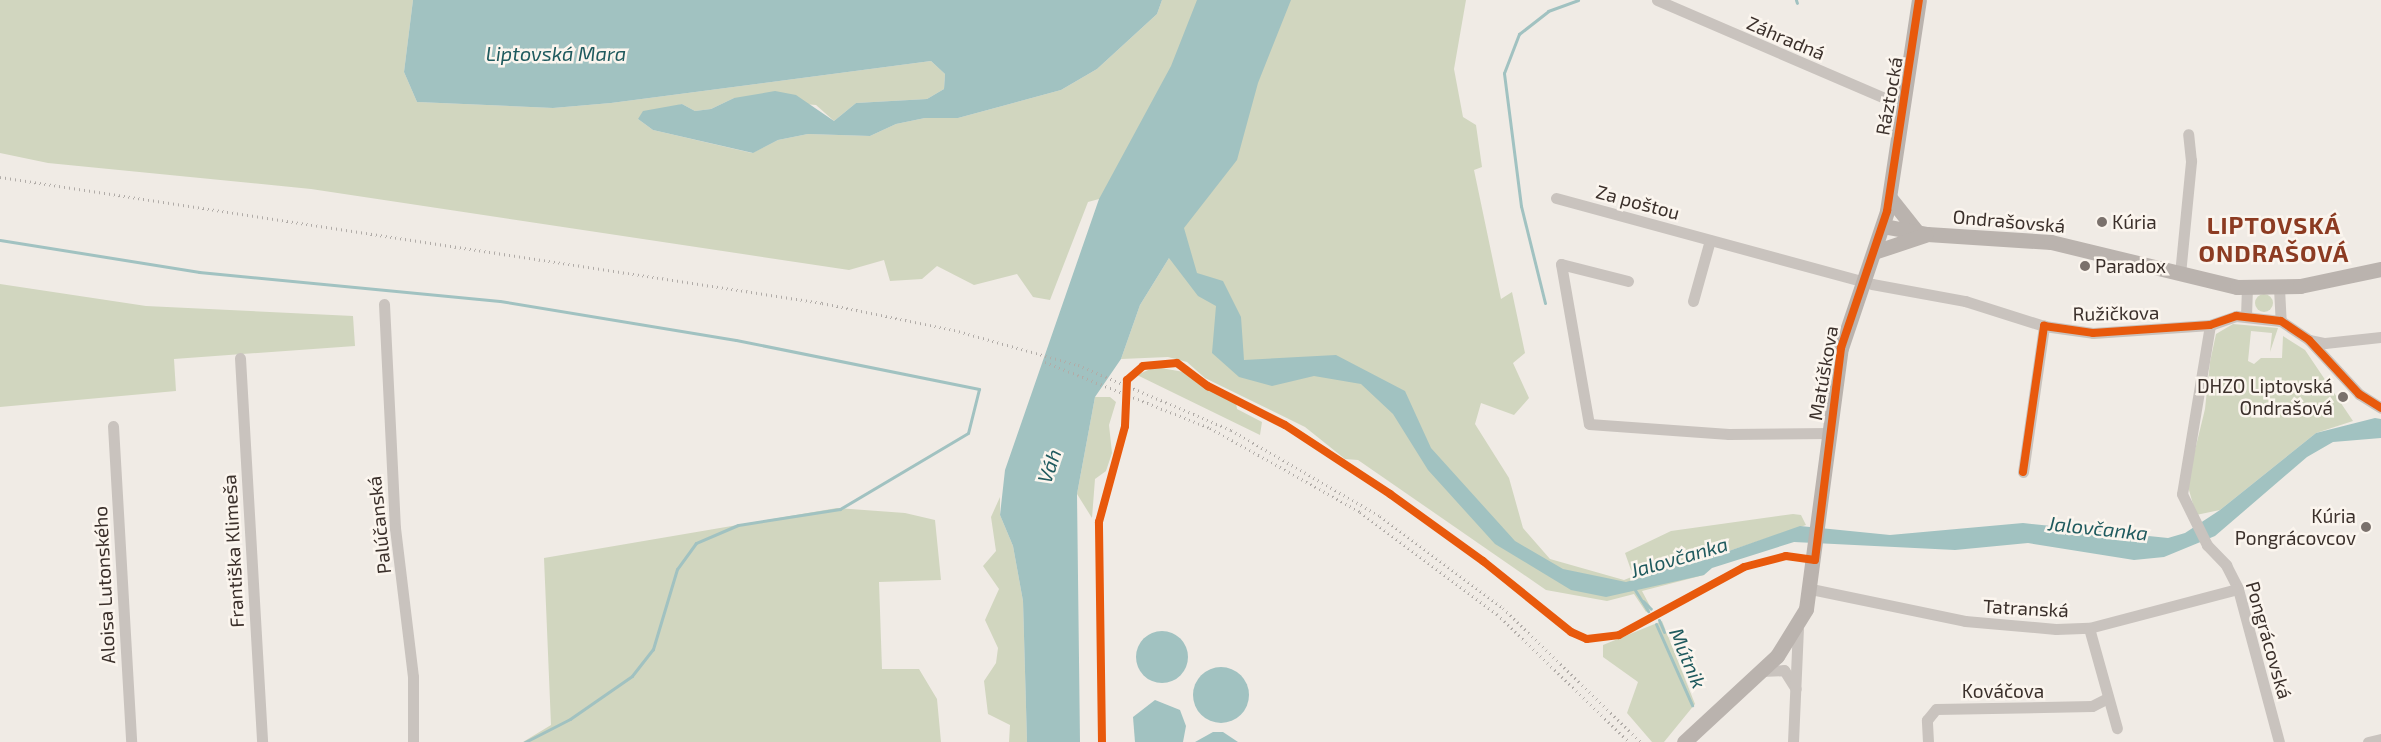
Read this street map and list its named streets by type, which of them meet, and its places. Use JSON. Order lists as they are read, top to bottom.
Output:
{
  "streets": {
    "main road": ["Ráztocká", "Ondrašovská", "Matúškova"],
    "street": [
      "Záhradná",
      "Za poštou",
      "Ružičkova",
      "Palúčanská",
      "Františka Klimeša",
      "Aloisa Lutonského",
      "Tatranská",
      "Pongrácovská",
      "Kováčova"
    ]
  },
  "crossings": [
    ["Záhradná", "Ráztocká"],
    ["Ráztocká", "Matúškova"],
    ["Za poštou", "Ružičkova"],
    ["Za poštou", "Matúškova"],
    ["Ondrašovská", "Matúškova"],
    ["Ružičkova", "Matúškova"],
    ["Ružičkova", "Pongrácovská"],
    ["Matúškova", "Tatranská"],
    ["Tatranská", "Pongrácovská"]
  ],
  "districts": ["LIPTOVSKÁ ONDRAŠOVÁ"],
  "water": [
    "Liptovská Mara",
    "Váh",
    "Jalovčanka",
    "Mútnik"
  ],
  "places": [
    "Kúria",
    "Paradox",
    "DHZO Liptovská Ondrašová",
    "Kúria Pongrácovcov"
  ]
}
